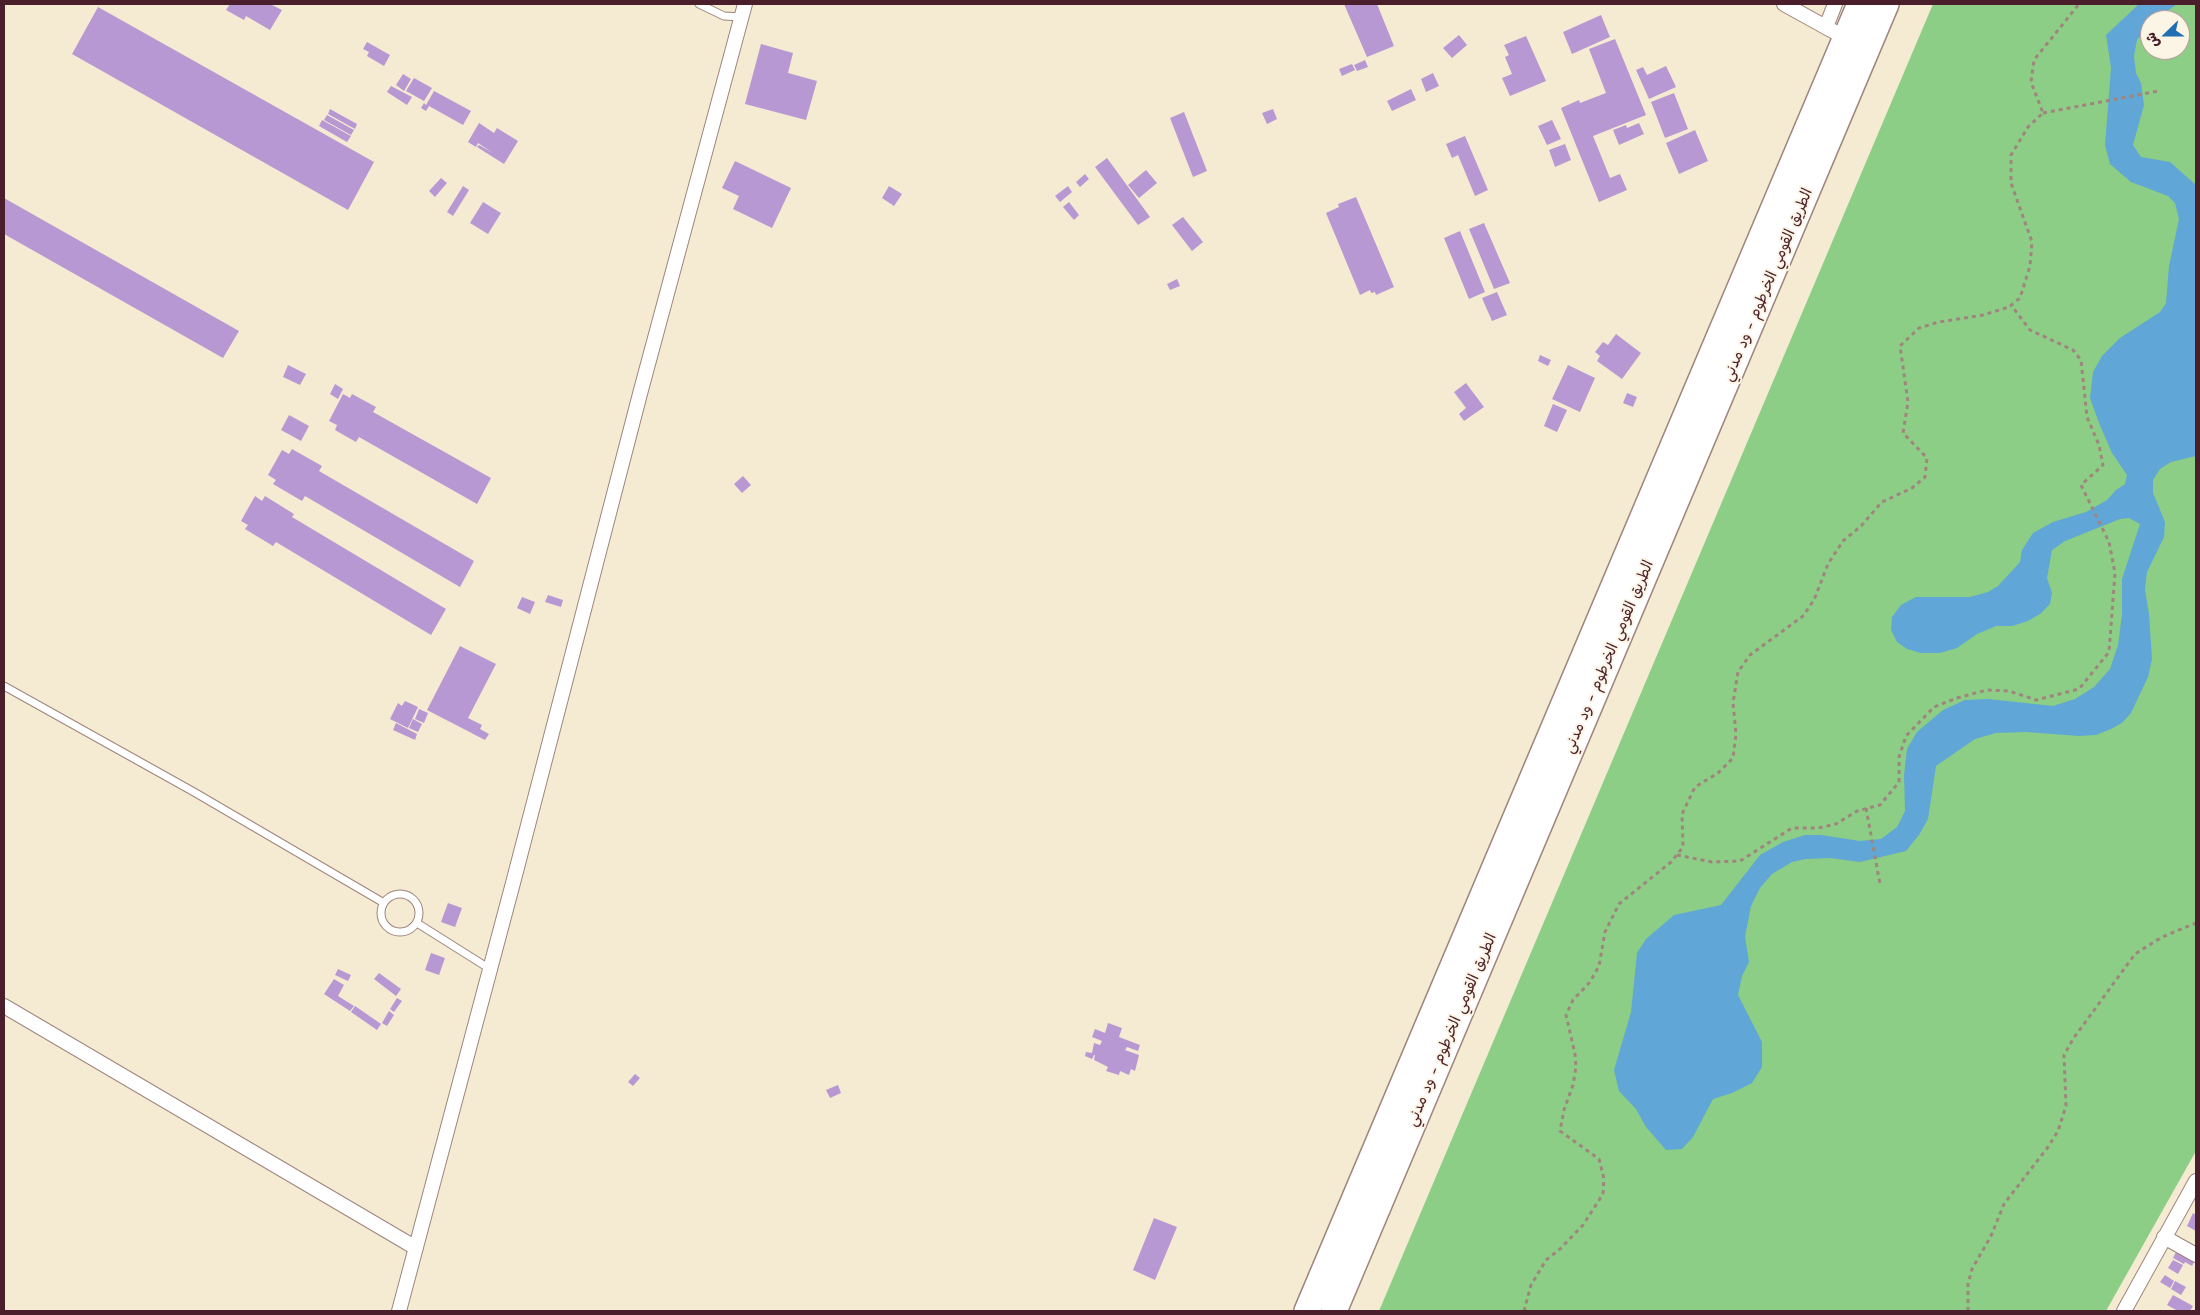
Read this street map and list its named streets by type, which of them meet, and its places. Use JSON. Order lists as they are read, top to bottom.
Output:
{
  "streets": {
    "highway": ["الطريق القومي الخرطوم - ود مدني"]
  },
  "north": "left"
}
